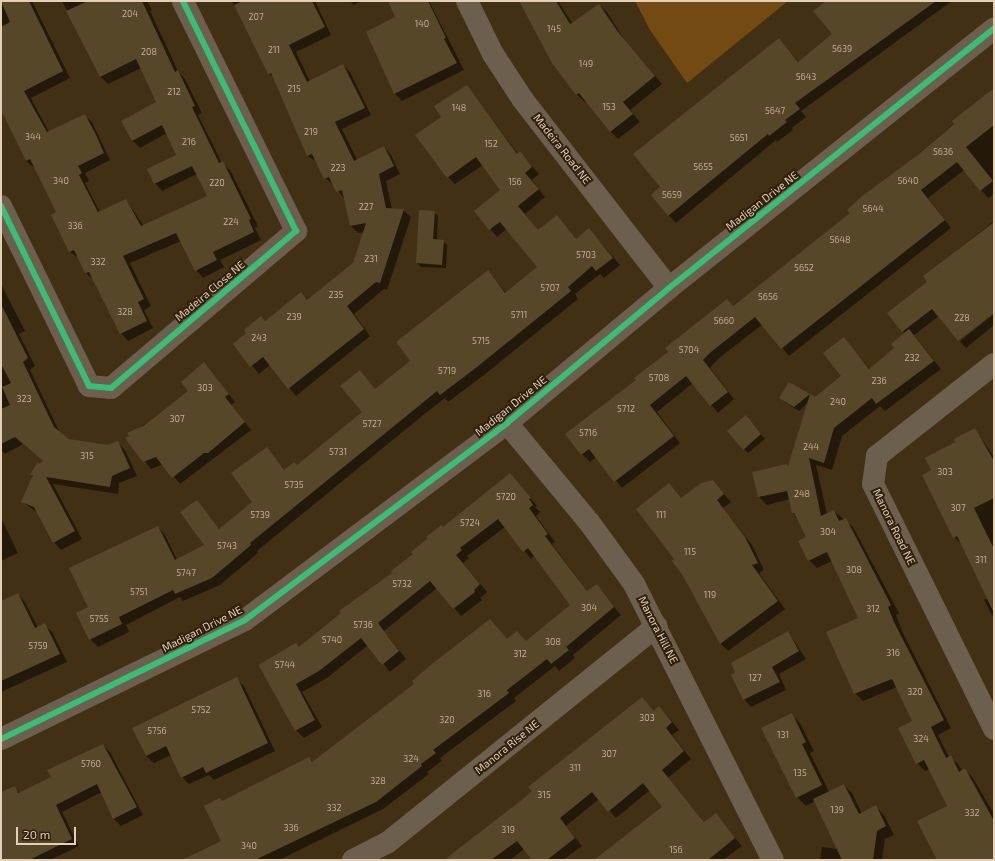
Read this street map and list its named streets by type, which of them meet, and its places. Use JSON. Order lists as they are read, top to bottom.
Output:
{
  "streets": {
    "street": [
      "Madeira Road NE",
      "Madigan Drive NE",
      "Madeira Close NE",
      "Manora Road NE",
      "Manora Hill NE",
      "Manora Rise NE"
    ]
  },
  "crossings": [
    ["Madeira Road NE", "Madigan Drive NE"],
    ["Madigan Drive NE", "Manora Hill NE"],
    ["Manora Hill NE", "Manora Rise NE"]
  ],
  "house_numbers": [
    "204",
    "207",
    "140",
    "145",
    "5639",
    "211",
    "208",
    "149",
    "5643",
    "215",
    "212",
    "153",
    "148",
    "5647",
    "219",
    "344",
    "5651",
    "216",
    "152",
    "5636",
    "5655",
    "223",
    "340",
    "5640",
    "156",
    "220",
    "5659",
    "227",
    "5644",
    "224",
    "336",
    "5648",
    "5703",
    "231",
    "332",
    "5652",
    "5707",
    "235",
    "5656",
    "328",
    "5711",
    "239",
    "228",
    "5660",
    "243",
    "5715",
    "5704",
    "232",
    "5719",
    "5708",
    "236",
    "303",
    "323",
    "240",
    "5712",
    "307",
    "5727",
    "5716",
    "244",
    "5731",
    "315",
    "303",
    "5735",
    "248",
    "5720",
    "307",
    "5739",
    "111",
    "5724",
    "304",
    "5743",
    "115",
    "311",
    "308",
    "5747",
    "5732",
    "5751",
    "119",
    "304",
    "312",
    "5755",
    "5736",
    "5740",
    "308",
    "5759",
    "316",
    "312",
    "5744",
    "127",
    "320",
    "316",
    "5752",
    "303",
    "320",
    "5756",
    "131",
    "324",
    "307",
    "324",
    "5760",
    "311",
    "135",
    "328",
    "315",
    "332",
    "139",
    "332",
    "336",
    "319",
    "340",
    "156"
  ],
  "scale_bar": "20 m"
}
